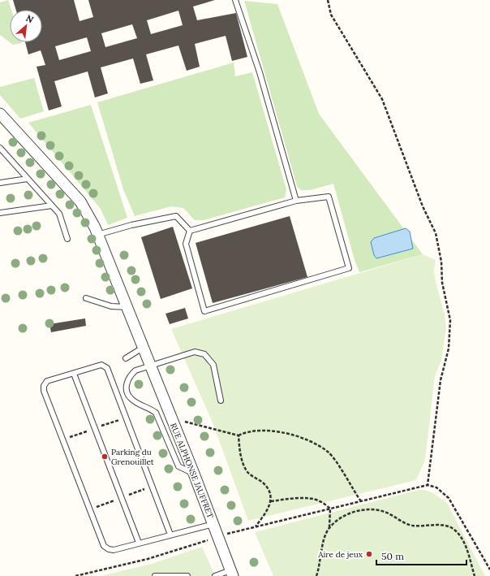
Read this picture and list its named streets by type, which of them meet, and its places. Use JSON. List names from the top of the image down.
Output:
{
  "streets": {
    "street": ["RUE ALPHONSE JAUFFRET"]
  },
  "places": ["Parking du Grenouillet", "Aire de jeux"],
  "scale_bar": "50 m",
  "north": "top right"
}
